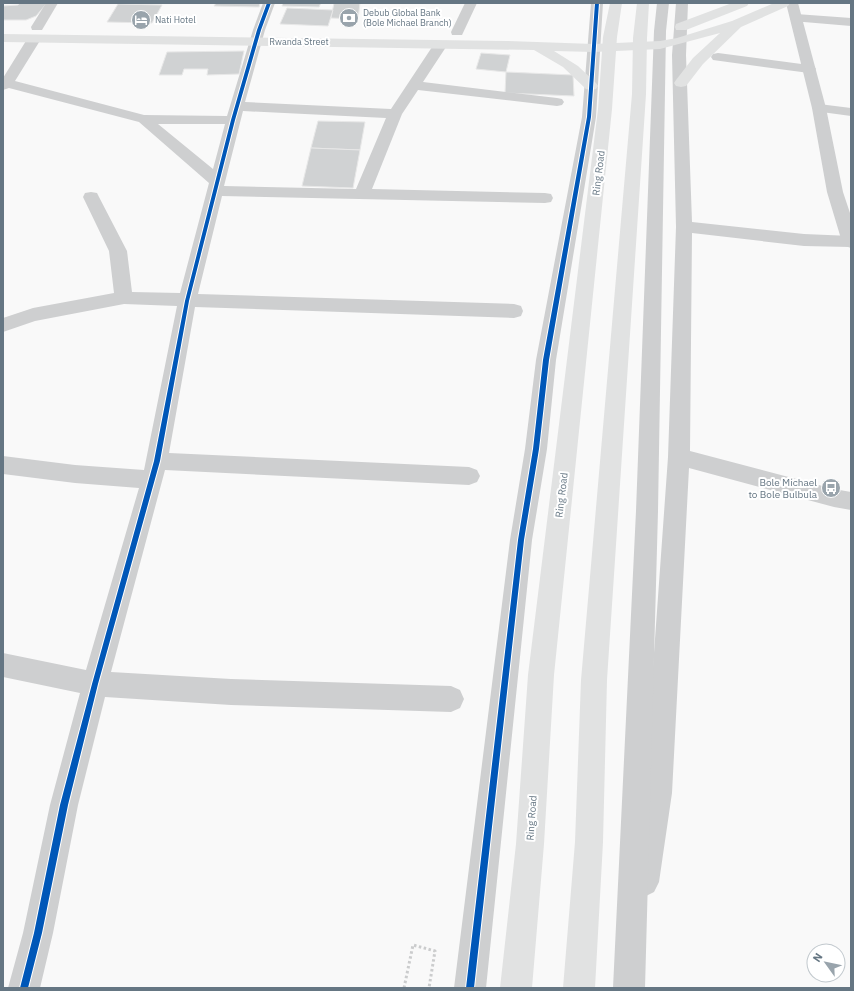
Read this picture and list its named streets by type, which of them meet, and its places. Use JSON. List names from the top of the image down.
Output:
{
  "streets": {
    "main road": ["Rwanda Street", "Ring Road"]
  },
  "places": {
    "bank": ["Debub Global Bank (Bole Michael Branch)"],
    "hotel": ["Nati Hotel"],
    "bus stop": ["Bole Michael to Bole Bulbula"]
  },
  "north": "top left"
}
